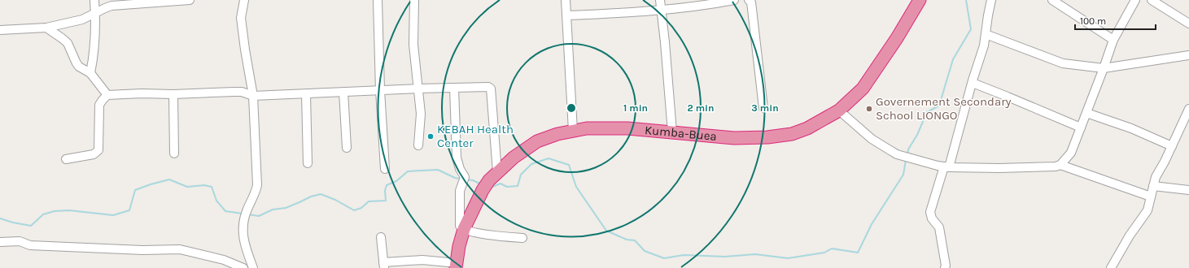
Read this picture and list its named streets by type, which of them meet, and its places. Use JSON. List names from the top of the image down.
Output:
{
  "streets": {
    "highway": ["Kumba-Buea"]
  },
  "places": ["Governement Secondary School LIONGO", "KEBAH Health Center"],
  "scale_bar": "100 m",
  "rings": ["1 min", "2 min", "3 min"]
}
